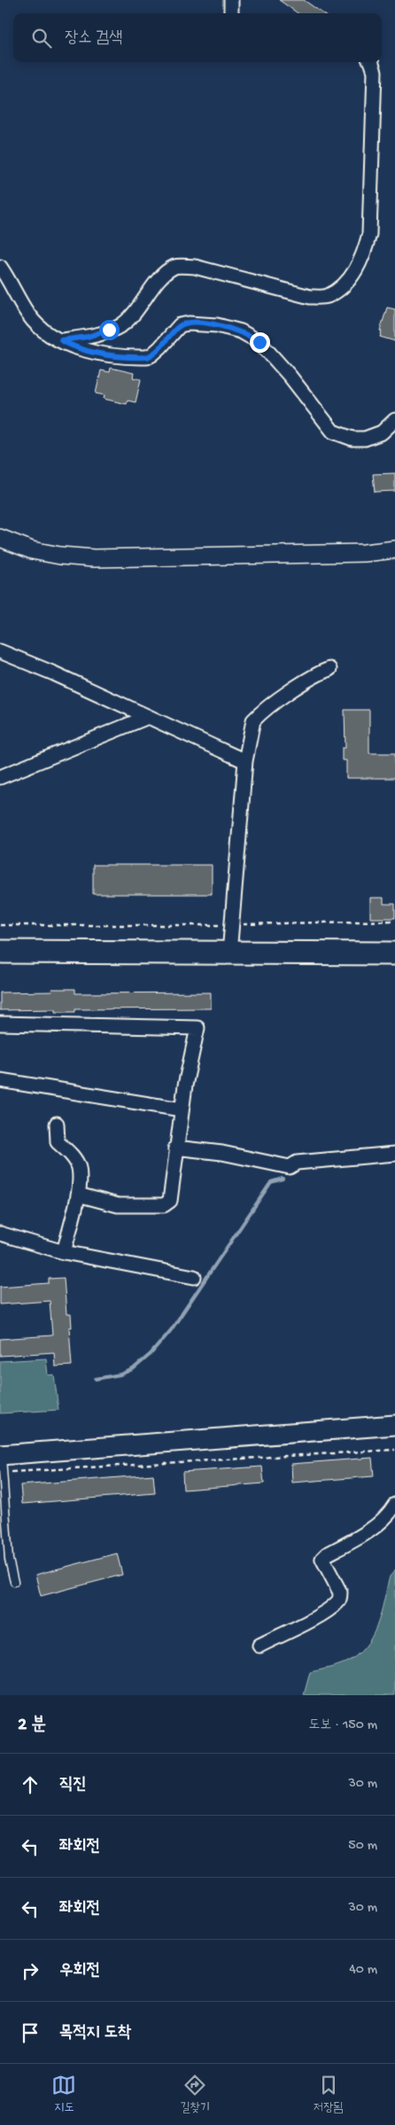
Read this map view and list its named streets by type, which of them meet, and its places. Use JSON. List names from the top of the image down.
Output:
{
  "page": {
    "search": "장소 검색",
    "heading": ["2 분", "도보 · 150 m"],
    "list": [
      ["직진", "30 m"],
      ["좌회전", "50 m"],
      ["좌회전", "30 m"],
      ["우회전", "40 m"],
      "목적지 도착"
    ],
    "nav": ["지도", "길찾기", "저장됨"]
  }
}
